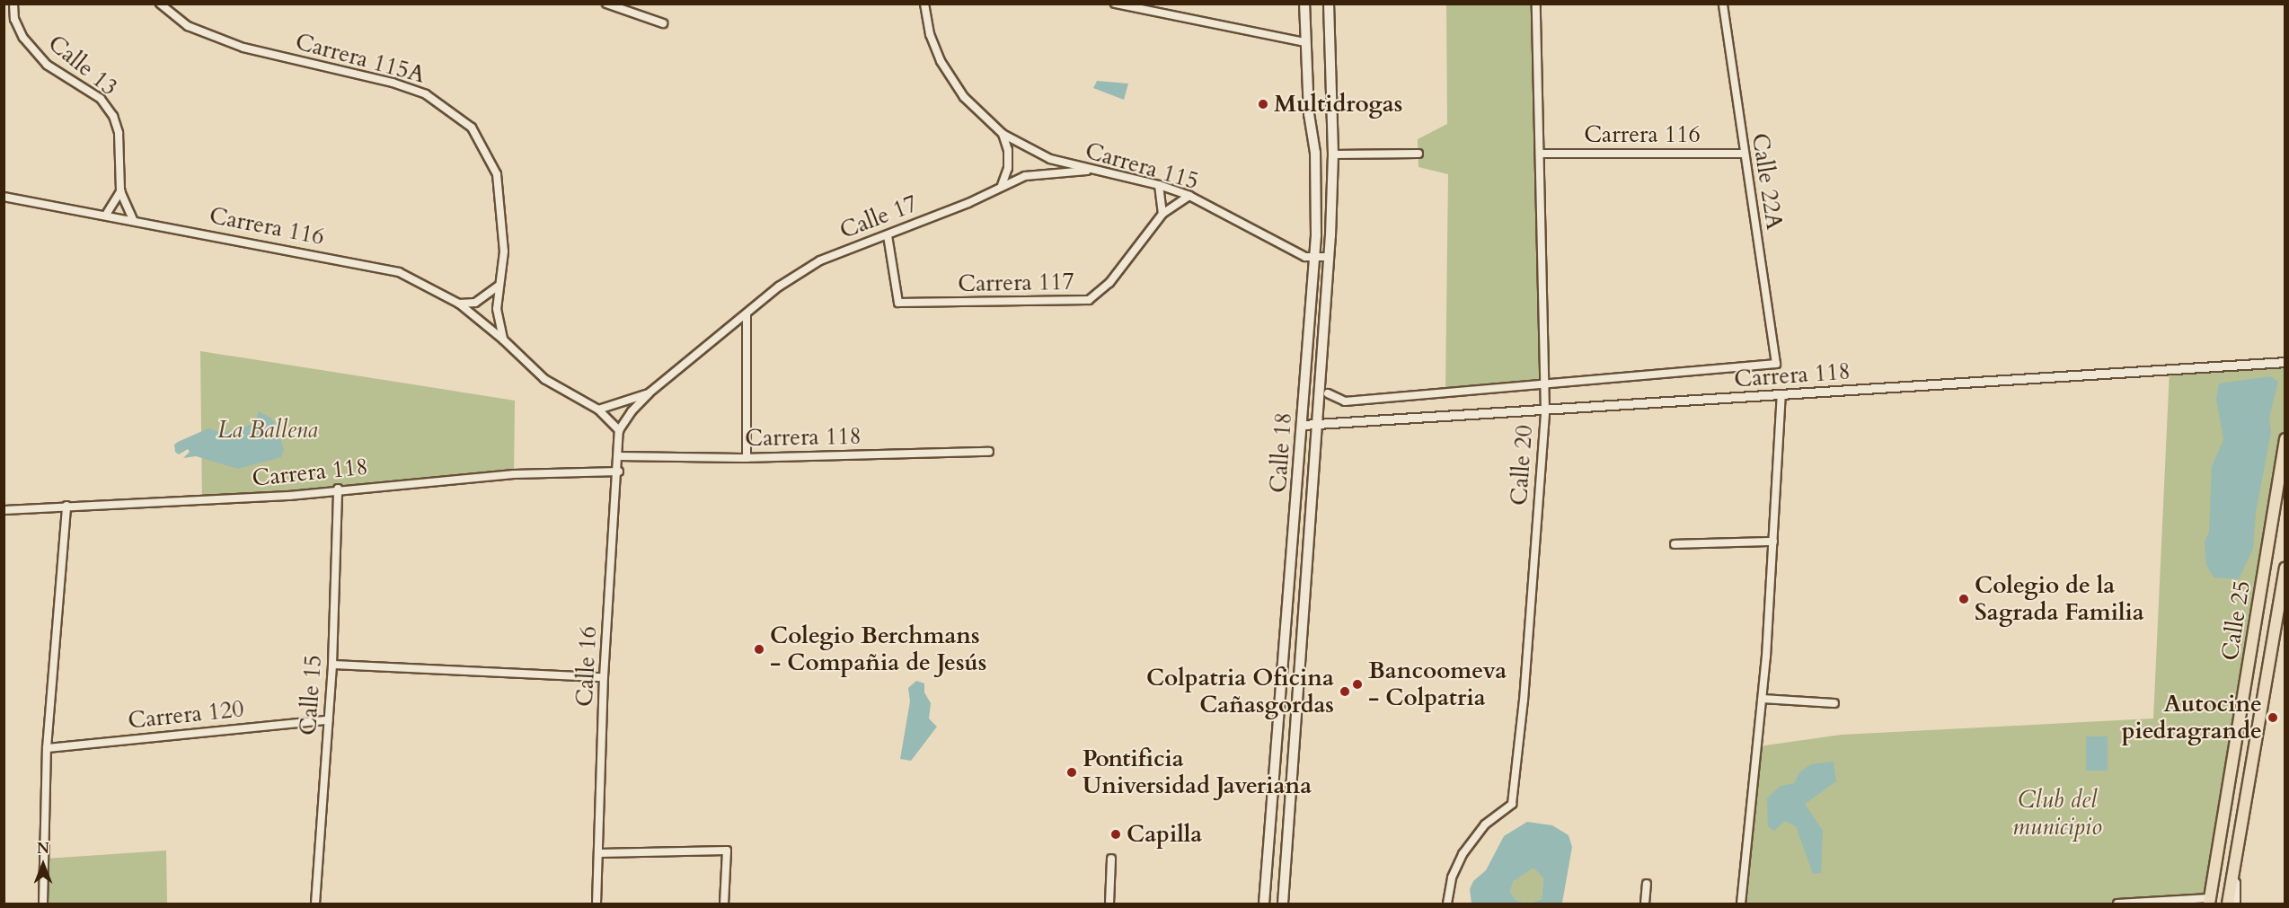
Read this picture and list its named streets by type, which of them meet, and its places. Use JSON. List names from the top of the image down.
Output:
{
  "streets": {
    "highway": ["Calle 25"],
    "main road": ["Calle 18"],
    "street": [
      "Carrera 115A",
      "Calle 13",
      "Carrera 116",
      "Carrera 115",
      "Calle 22A",
      "Calle 17",
      "Carrera 117",
      "Carrera 118",
      "Calle 20",
      "Calle 16",
      "Calle 15",
      "Carrera 120"
    ]
  },
  "crossings": [
    ["Calle 13", "Carrera 116"],
    ["Carrera 116", "Calle 22A"],
    ["Carrera 116", "Calle 17"],
    ["Carrera 116", "Calle 20"],
    ["Carrera 116", "Calle 16"],
    ["Carrera 115", "Calle 17"],
    ["Carrera 115", "Carrera 117"],
    ["Carrera 115", "Calle 18"],
    ["Calle 22A", "Calle 20"],
    ["Calle 17", "Carrera 117"],
    ["Calle 17", "Calle 16"],
    ["Carrera 118", "Calle 18"],
    ["Carrera 118", "Calle 20"],
    ["Carrera 118", "Calle 16"],
    ["Carrera 118", "Calle 15"],
    ["Calle 15", "Carrera 120"]
  ],
  "parks": ["La Ballena", "Club del municipio"],
  "places": [
    "Multidrogas",
    "Colegio de la Sagrada Familia",
    "Colegio Berchmans - Compañia de Jesús",
    "Bancoomeva - Colpatria",
    "Colpatria Oficina Cañasgordas",
    "Autocine piedragrande",
    "Pontificia Universidad Javeriana",
    "Capilla"
  ],
  "north": "top"
}
